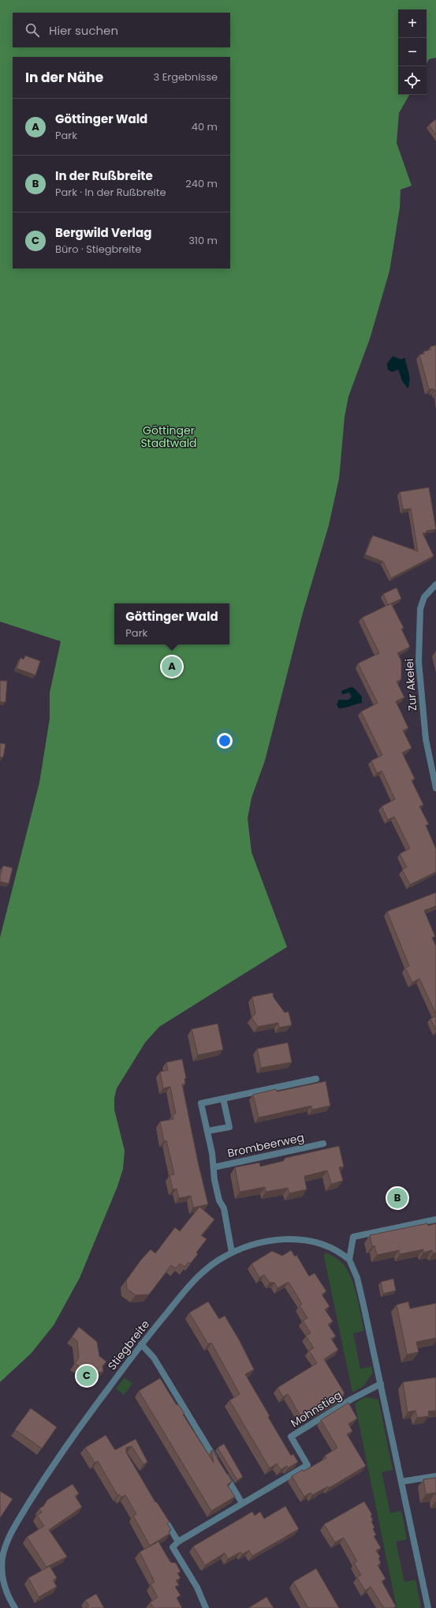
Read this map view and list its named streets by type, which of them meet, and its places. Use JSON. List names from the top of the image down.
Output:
{
  "streets": {
    "street": [
      "Zur Akelei",
      "Brombeerweg",
      "Stiegbreite",
      "Mohnstieg"
    ]
  },
  "crossings": [
    ["Brombeerweg", "Stiegbreite"]
  ],
  "parks": ["Göttinger Stadtwald"],
  "page": {
    "map_buttons": ["+", "−"],
    "search": "Hier suchen",
    "heading": ["In der Nähe", "3 Ergebnisse"],
    "list": [
      {
        "mark": "A",
        "name": "Göttinger Wald",
        "note": "Park",
        "value": "40 m"
      },
      {
        "mark": "B",
        "name": "In der Rußbreite",
        "note": "Park · In der Rußbreite",
        "value": "240 m"
      },
      {
        "mark": "C",
        "name": "Bergwild Verlag",
        "note": "Büro · Stiegbreite",
        "value": "310 m"
      }
    ],
    "popup": ["Göttinger Wald", "Park"],
    "pins": ["A", "B", "C"]
  }
}
